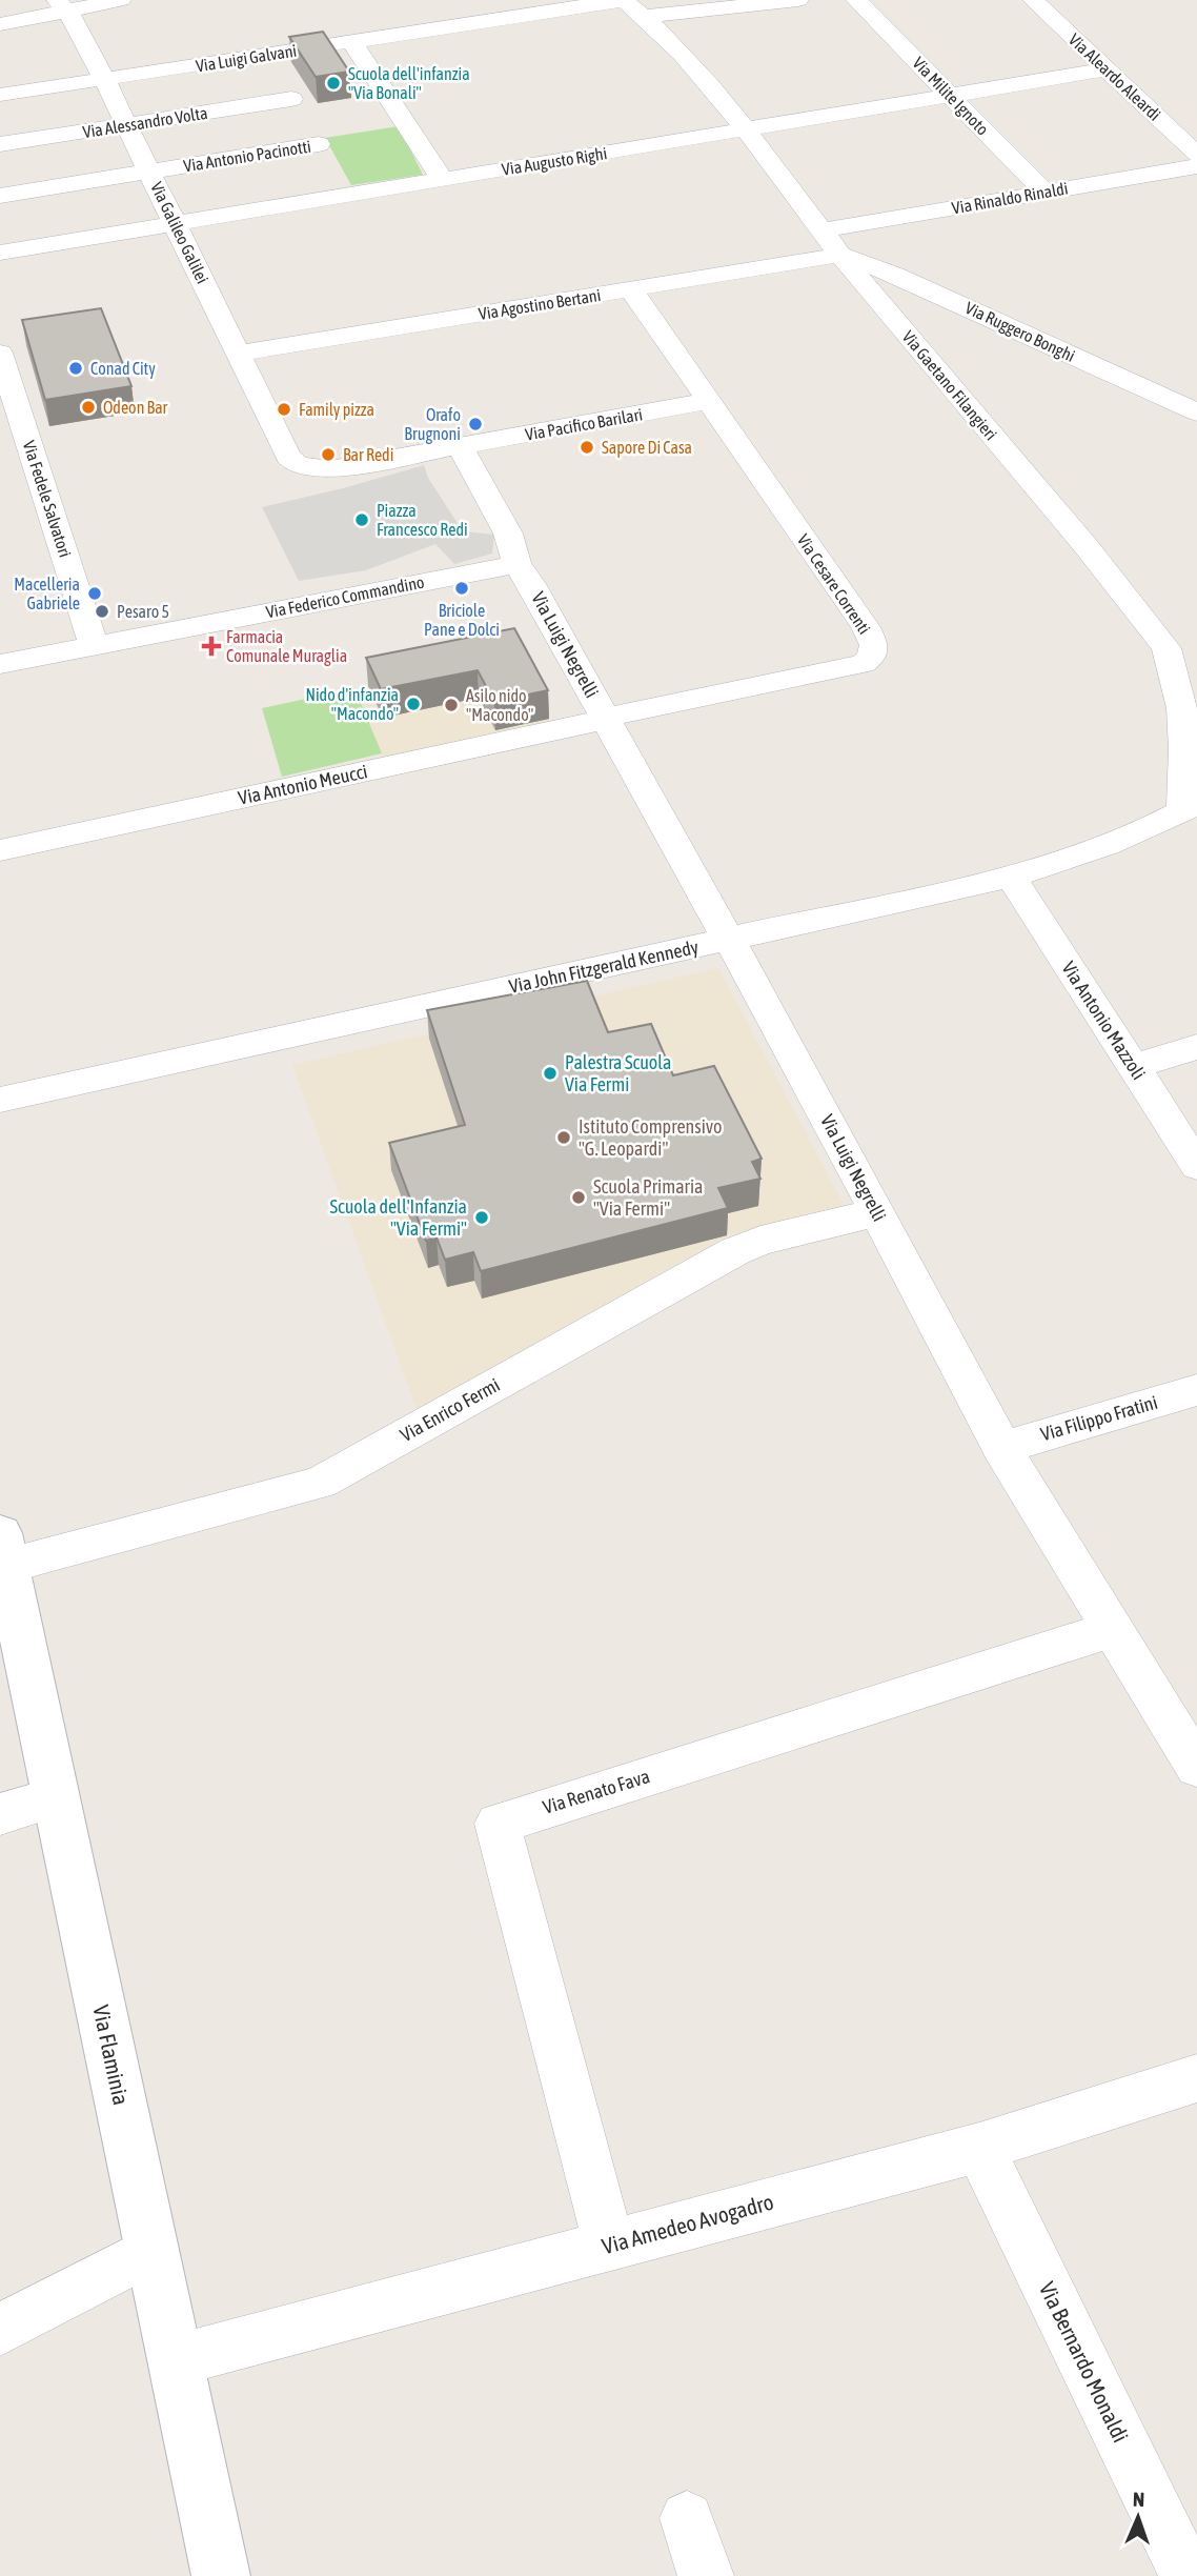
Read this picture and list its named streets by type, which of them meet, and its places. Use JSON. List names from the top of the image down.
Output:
{
  "streets": {
    "street": [
      "Via Luigi Galvani",
      "Via Aleardo Aleardi",
      "Via Milite Ignoto",
      "Via Alessandro Volta",
      "Via Antonio Pacinotti",
      "Via Augusto Righi",
      "Via Rinaldo Rinaldi",
      "Via Galileo Galilei",
      "Via Agostino Bertani",
      "Via Ruggero Bonghi",
      "Via Gaetano Filangieri",
      "Via Pacifico Barilari",
      "Via Fedele Salvatori",
      "Via Cesare Correnti",
      "Via Federico Commandino",
      "Via Luigi Negrelli",
      "Via Antonio Meucci",
      "Via John Fitzgerald Kennedy",
      "Via Antonio Mazzoli",
      "Via Enrico Fermi",
      "Via Filippo Fratini",
      "Via Renato Fava",
      "Via Flaminia",
      "Via Amedeo Avogadro",
      "Via Bernardo Monaldi"
    ]
  },
  "crossings": [
    ["Via Luigi Galvani", "Via Galileo Galilei"],
    ["Via Luigi Galvani", "Via Gaetano Filangieri"],
    ["Via Aleardo Aleardi", "Via Augusto Righi"],
    ["Via Milite Ignoto", "Via Augusto Righi"],
    ["Via Milite Ignoto", "Via Rinaldo Rinaldi"],
    ["Via Alessandro Volta", "Via Galileo Galilei"],
    ["Via Antonio Pacinotti", "Via Galileo Galilei"],
    ["Via Augusto Righi", "Via Galileo Galilei"],
    ["Via Augusto Righi", "Via Gaetano Filangieri"],
    ["Via Rinaldo Rinaldi", "Via Gaetano Filangieri"],
    ["Via Galileo Galilei", "Via Agostino Bertani"],
    ["Via Galileo Galilei", "Via Pacifico Barilari"],
    ["Via Agostino Bertani", "Via Ruggero Bonghi"],
    ["Via Agostino Bertani", "Via Gaetano Filangieri"],
    ["Via Agostino Bertani", "Via Cesare Correnti"],
    ["Via Ruggero Bonghi", "Via Gaetano Filangieri"],
    ["Via Gaetano Filangieri", "Via John Fitzgerald Kennedy"],
    ["Via Pacifico Barilari", "Via Cesare Correnti"],
    ["Via Fedele Salvatori", "Via Federico Commandino"],
    ["Via Cesare Correnti", "Via Luigi Negrelli"],
    ["Via Cesare Correnti", "Via Antonio Meucci"],
    ["Via Federico Commandino", "Via Luigi Negrelli"],
    ["Via Luigi Negrelli", "Via Antonio Meucci"],
    ["Via Luigi Negrelli", "Via John Fitzgerald Kennedy"],
    ["Via Luigi Negrelli", "Via Enrico Fermi"],
    ["Via Luigi Negrelli", "Via Filippo Fratini"],
    ["Via Luigi Negrelli", "Via Renato Fava"],
    ["Via John Fitzgerald Kennedy", "Via Antonio Mazzoli"],
    ["Via Enrico Fermi", "Via Flaminia"],
    ["Via Renato Fava", "Via Amedeo Avogadro"],
    ["Via Flaminia", "Via Amedeo Avogadro"],
    ["Via Amedeo Avogadro", "Via Bernardo Monaldi"]
  ],
  "places": {
    "other": [
      "Scuola dell'infanzia \"Via Bonali\"",
      "Conad City",
      "Odeon Bar",
      "Family pizza",
      "Orafo Brugnoni",
      "Sapore Di Casa",
      "Bar Redi",
      "Piazza Francesco Redi",
      "Briciole Pane e Dolci",
      "Macelleria Gabriele",
      "Pesaro 5",
      "Nido d'infanzia \"Macondo\"",
      "Asilo nido \"Macondo\"",
      "Palestra Scuola Via Fermi",
      "Istituto Comprensivo \"G. Leopardi\"",
      "Scuola Primaria \"Via Fermi\"",
      "Scuola dell'Infanzia \"Via Fermi\""
    ],
    "health": ["Farmacia Comunale Muraglia"]
  },
  "north": "top"
}
